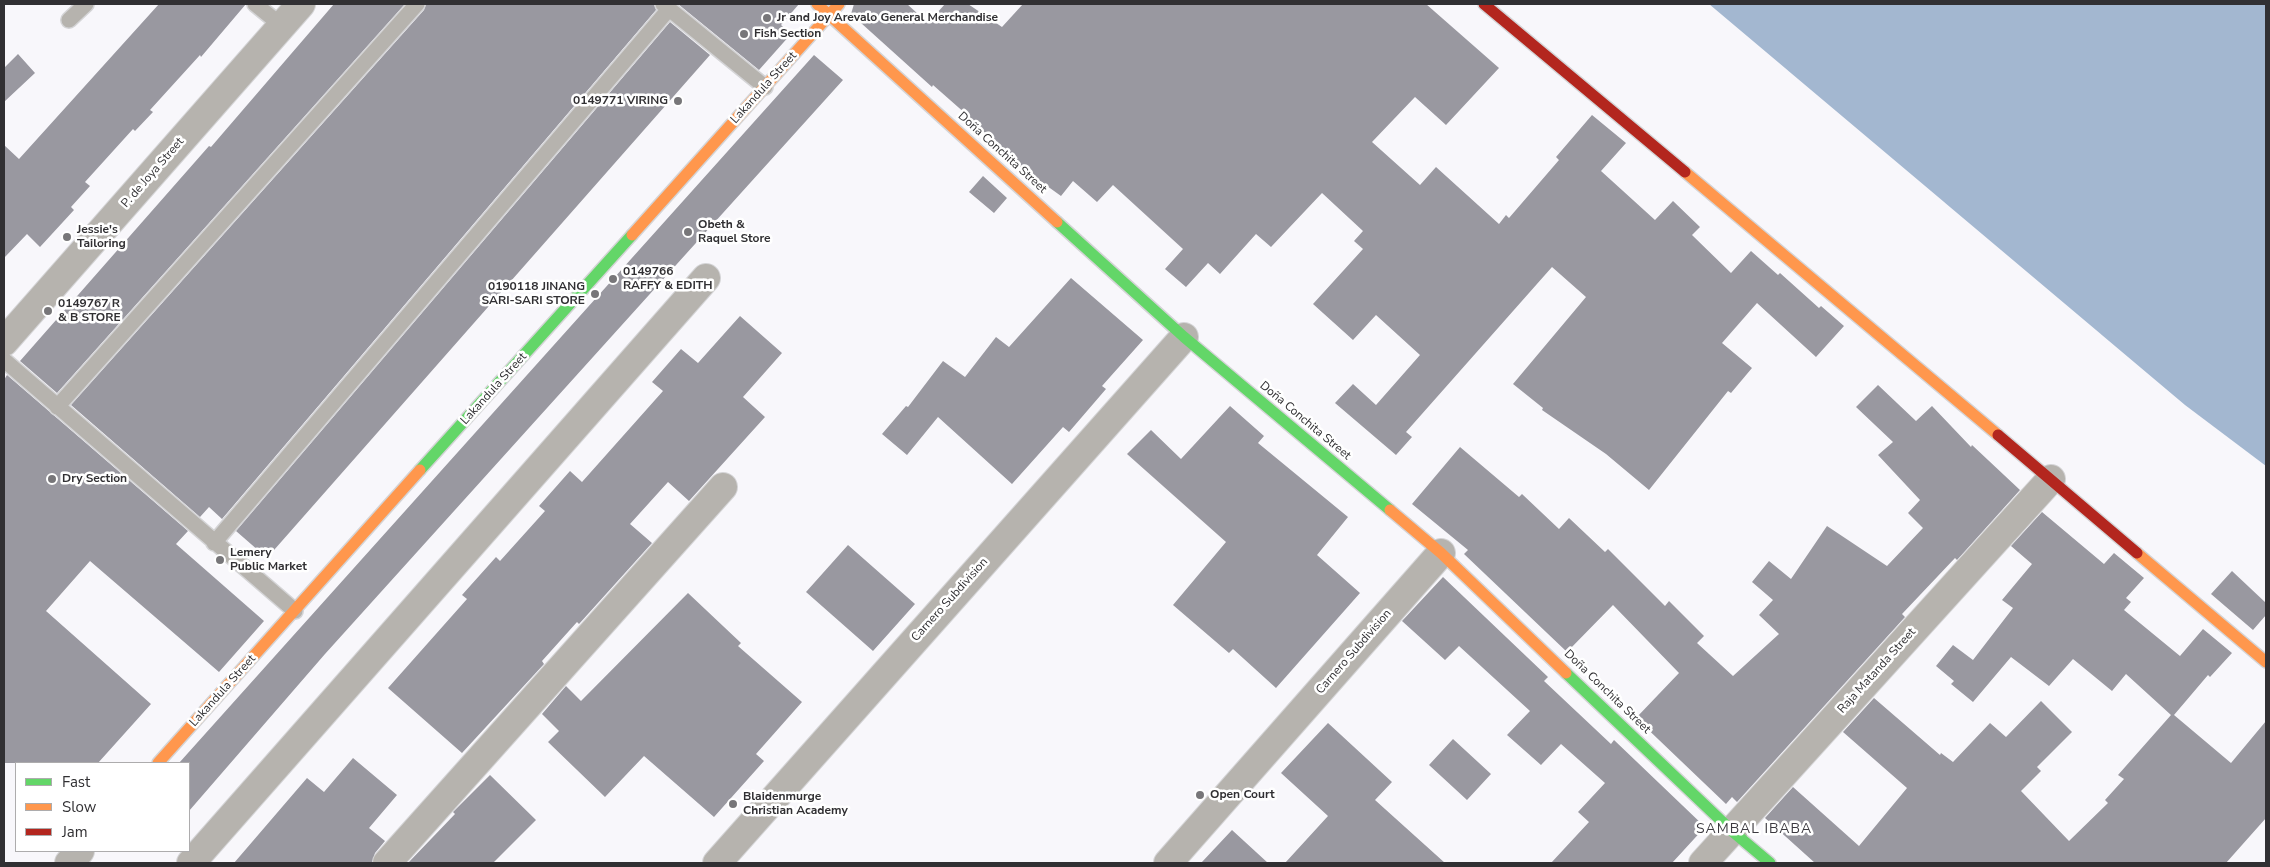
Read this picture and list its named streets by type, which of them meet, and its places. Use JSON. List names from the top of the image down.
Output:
{
  "streets": {
    "street": [
      "Lakandula Street",
      "Doña Conchita Street",
      "P. de Joya Street",
      "Carnero Subdivision",
      "Raja Matanda Street"
    ]
  },
  "crossings": [
    ["Lakandula Street", "Doña Conchita Street"],
    ["Doña Conchita Street", "Carnero Subdivision"],
    ["Doña Conchita Street", "Raja Matanda Street"]
  ],
  "districts": ["SAMBAL IBABA"],
  "places": [
    "Jr and Joy Arevalo General Merchandise",
    "Fish Section",
    "0149771 VIRING",
    "Obeth & Raquel Store",
    "Jessie's Tailoring",
    "0149766 RAFFY & EDITH",
    "0190118 JINANG SARI-SARI STORE",
    "0149767 R & B STORE",
    "Dry Section",
    "Lemery Public Market",
    "Open Court",
    "Blaidenmurge Christian Academy"
  ],
  "legend": ["Fast", "Slow", "Jam"]
}
